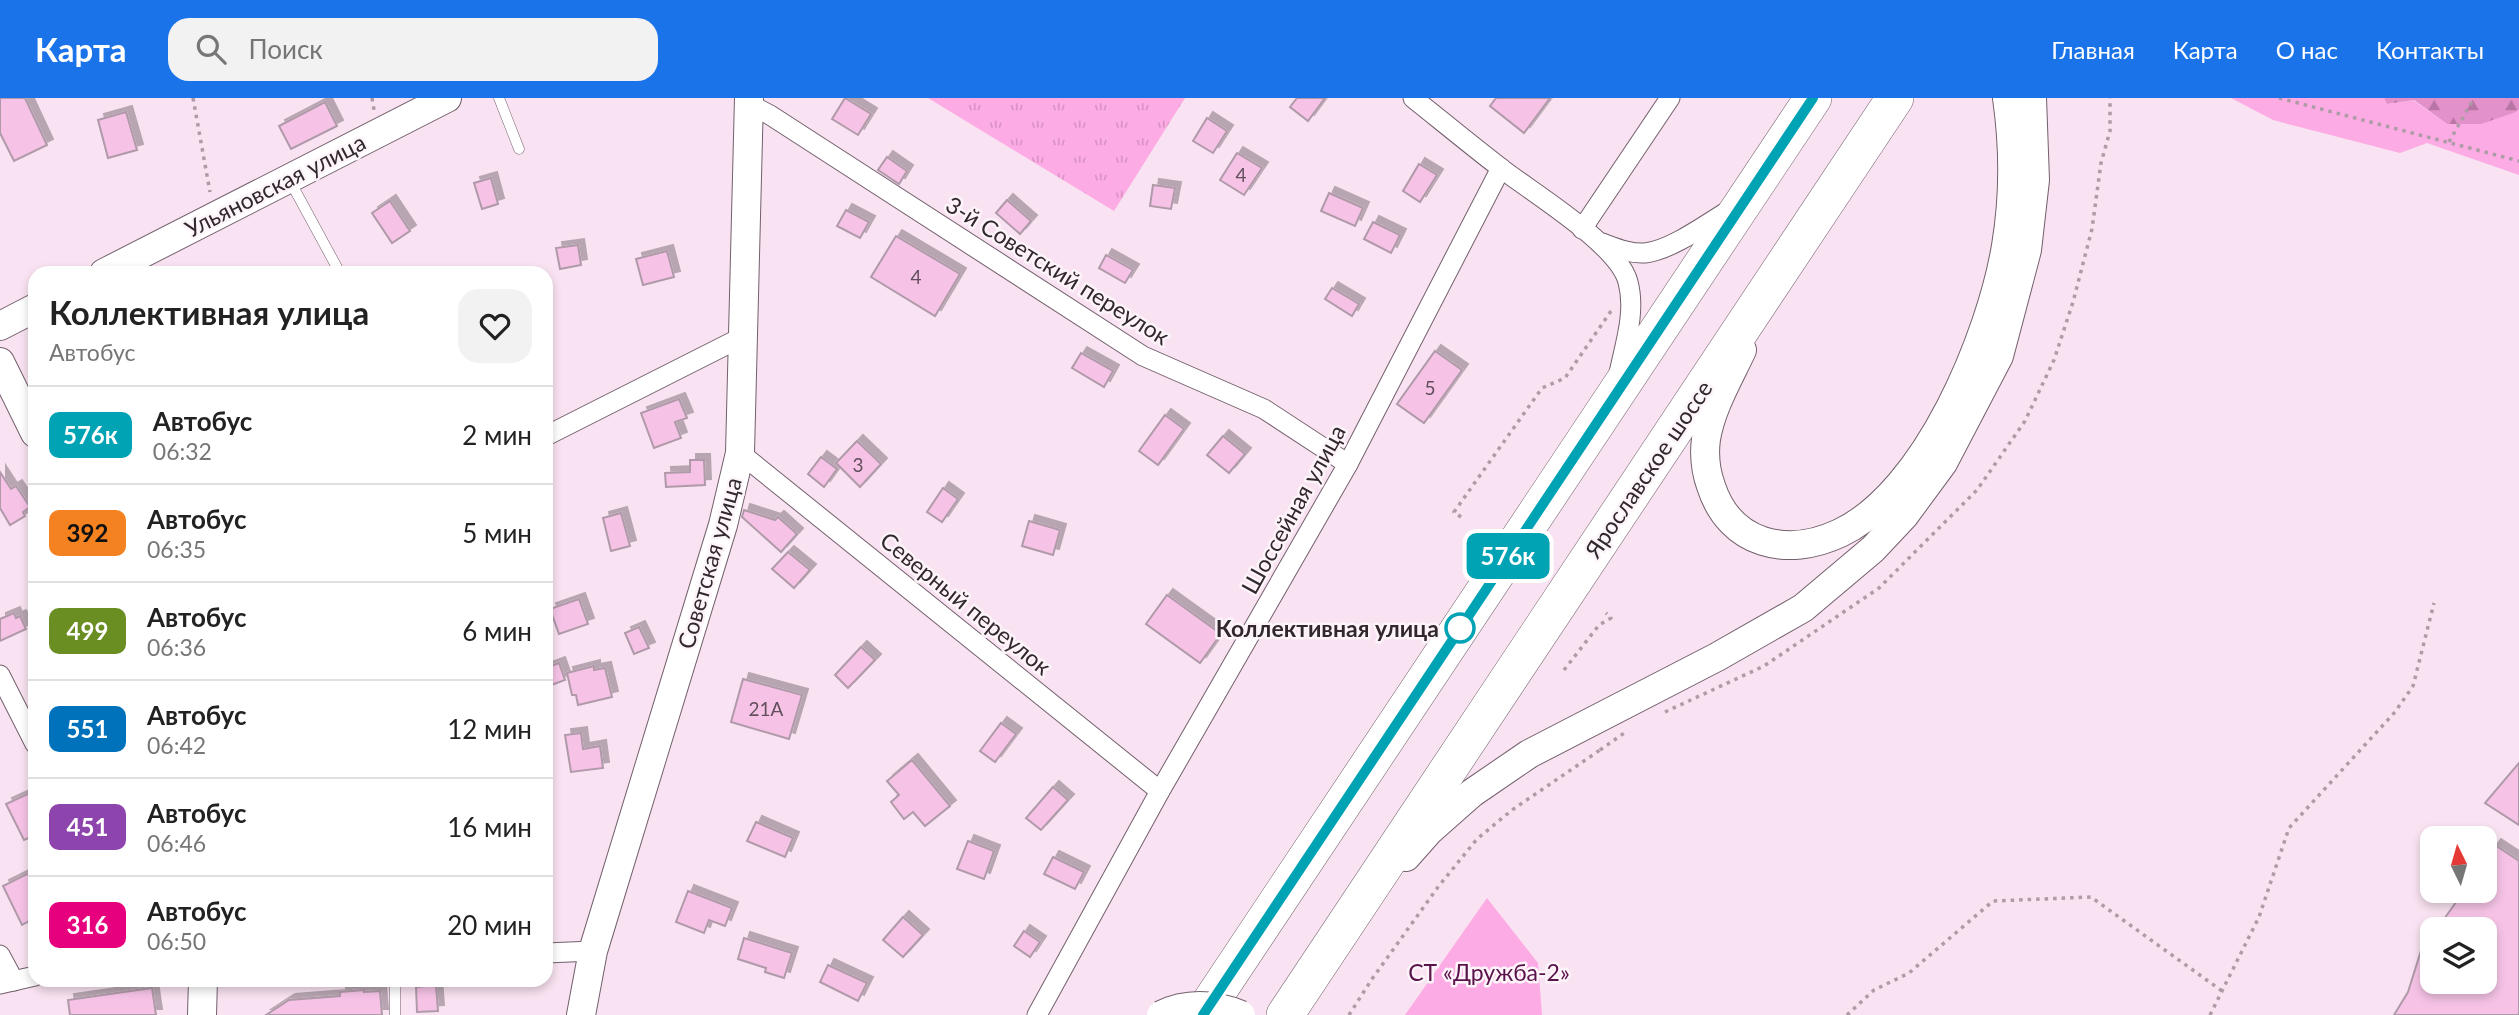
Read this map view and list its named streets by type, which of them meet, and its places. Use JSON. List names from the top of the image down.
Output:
{
  "streets": {
    "highway": ["Ярославское шоссе"],
    "main road": ["Ульяновская улица", "Советская улица"],
    "street": ["3-й Советский переулок", "Шоссейная улица", "Северный переулок"]
  },
  "crossings": [
    ["3-й Советский переулок", "Шоссейная улица"],
    ["3-й Советский переулок", "Советская улица"],
    ["Шоссейная улица", "Северный переулок"],
    ["Советская улица", "Северный переулок"]
  ],
  "parks": ["СТ «Дружба-2»"],
  "places": ["Коллективная улица"],
  "lines": ["bus line 576к"],
  "house_numbers": [
    "4",
    "4",
    "5",
    "3",
    "21А"
  ],
  "north": "top",
  "page": {
    "header": "Карта",
    "search": "Поиск",
    "nav": [
      "Главная",
      "Карта",
      "О нас",
      "Контакты"
    ],
    "on_map": "576к",
    "heading": ["Коллективная улица", "Автобус"],
    "list": [
      {
        "mark": "576к",
        "name": "Автобус",
        "note": "06:32",
        "value": "2 мин"
      },
      {
        "mark": "392",
        "name": "Автобус",
        "note": "06:35",
        "value": "5 мин"
      },
      {
        "mark": "499",
        "name": "Автобус",
        "note": "06:36",
        "value": "6 мин"
      },
      {
        "mark": "551",
        "name": "Автобус",
        "note": "06:42",
        "value": "12 мин"
      },
      {
        "mark": "451",
        "name": "Автобус",
        "note": "06:46",
        "value": "16 мин"
      },
      {
        "mark": "316",
        "name": "Автобус",
        "note": "06:50",
        "value": "20 мин"
      }
    ]
  }
}
